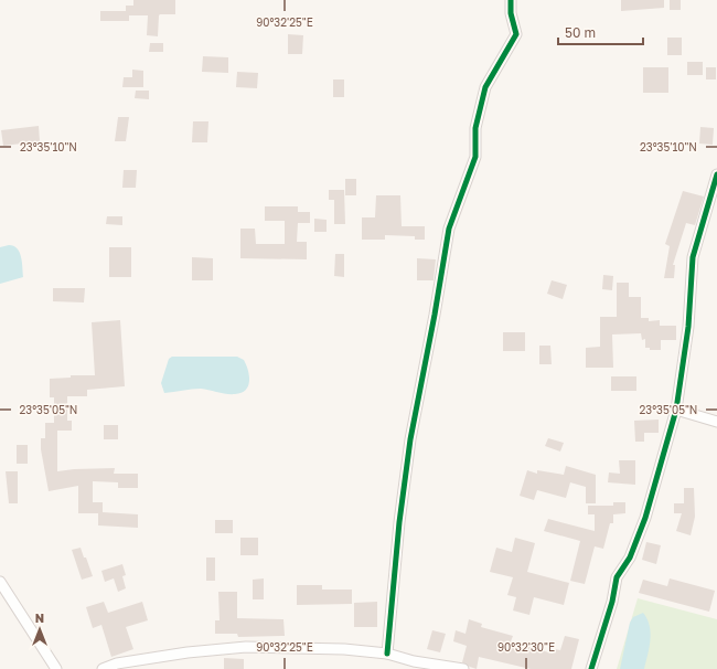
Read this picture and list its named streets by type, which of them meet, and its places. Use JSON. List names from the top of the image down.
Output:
{
  "scale_bar": "50 m",
  "north": "top",
  "coordinates": [
    "90°32'25\"E",
    "23°35'10\"N",
    "23°35'05\"N",
    "90°32'30\"E"
  ]
}
